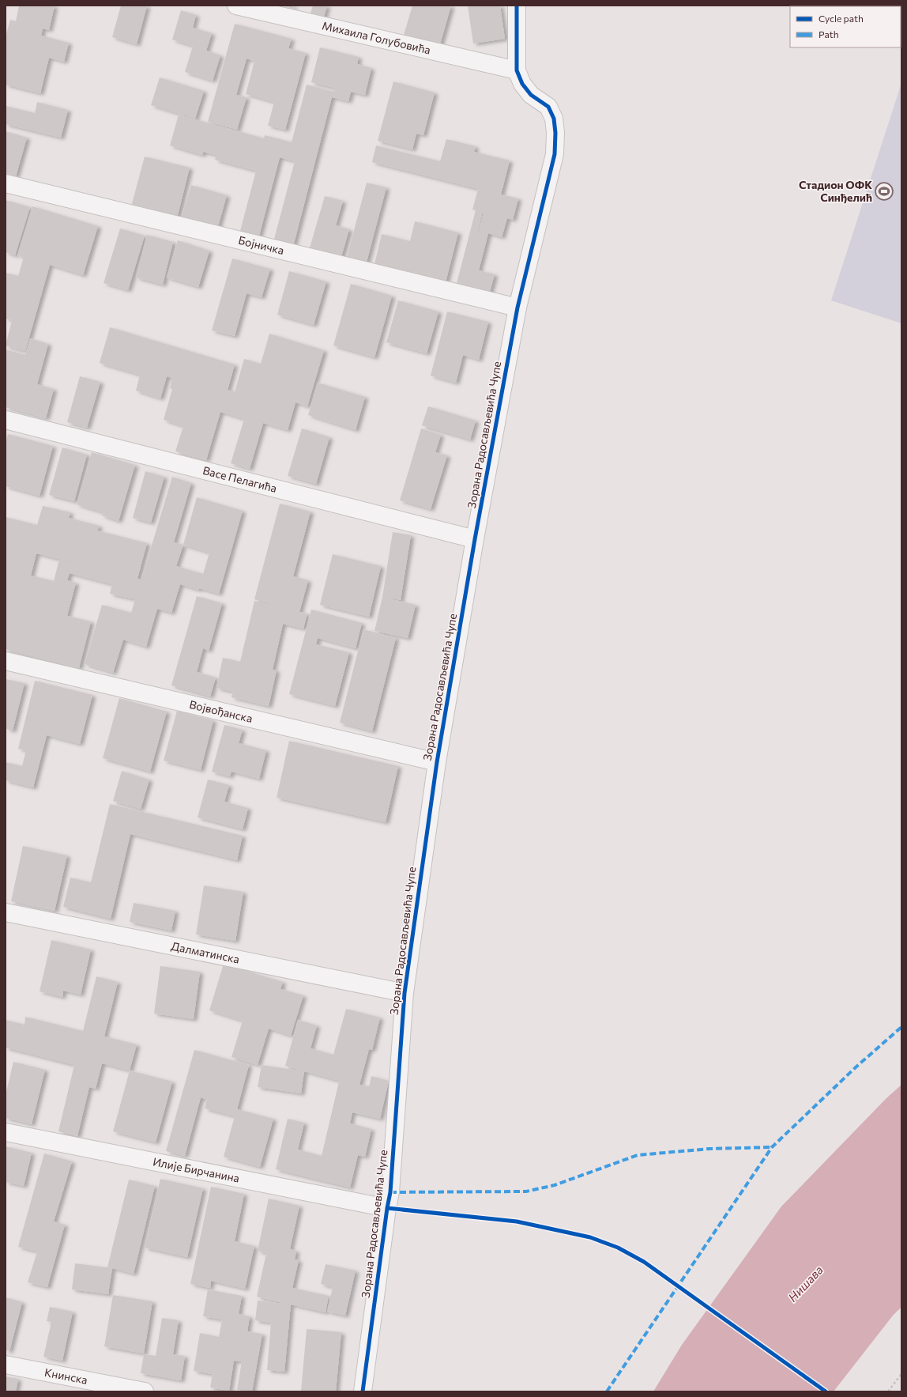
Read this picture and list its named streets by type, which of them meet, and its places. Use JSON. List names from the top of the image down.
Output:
{
  "streets": {
    "street": [
      "Михаила Голубовића",
      "Бојничка",
      "Зорана Радосављевића Чупе",
      "Васе Пелагића",
      "Војвођанска",
      "Далматинска",
      "Илије Бирчанина",
      "Книнска"
    ]
  },
  "crossings": [
    ["Михаила Голубовића", "Зорана Радосављевића Чупе"],
    ["Бојничка", "Зорана Радосављевића Чупе"],
    ["Зорана Радосављевића Чупе", "Васе Пелагића"],
    ["Зорана Радосављевића Чупе", "Војвођанска"],
    ["Зорана Радосављевића Чупе", "Далматинска"],
    ["Зорана Радосављевића Чупе", "Илије Бирчанина"]
  ],
  "water": ["Нишава"],
  "places": {
    "sports": ["Стадион ОФК Синђелић"]
  },
  "legend": ["Cycle path", "Path"]
}
